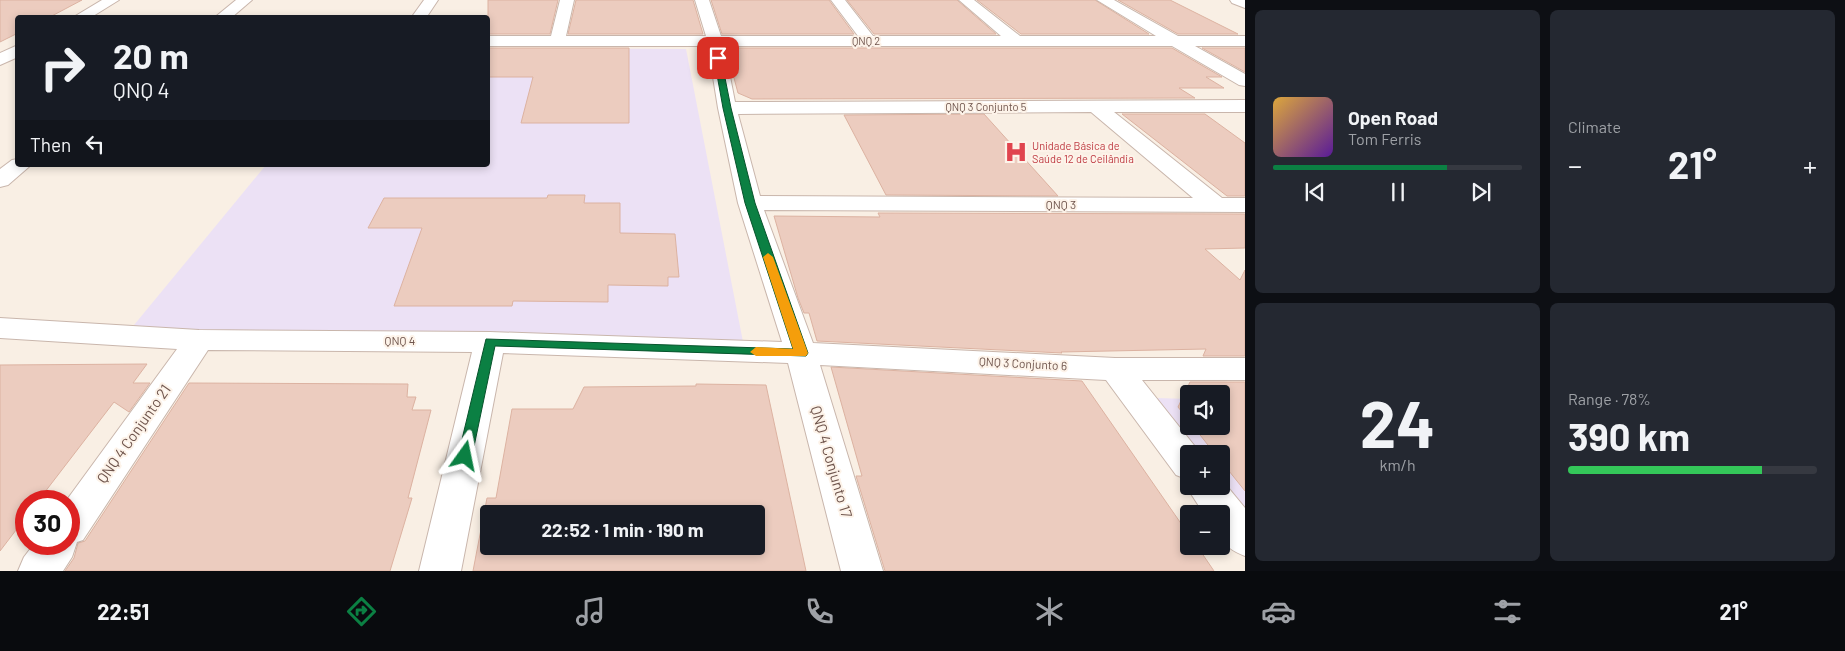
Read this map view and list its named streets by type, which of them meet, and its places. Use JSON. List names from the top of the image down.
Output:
{
  "streets": {
    "street": [
      "QNQ 2",
      "QNQ 3 Conjunto 5",
      "QNQ 3",
      "QNQ 4",
      "QNQ 3 Conjunto 6",
      "QNQ 4 Conjunto 21",
      "QNQ 4 Conjunto 17"
    ]
  },
  "crossings": [
    ["QNQ 4", "QNQ 3 Conjunto 6"],
    ["QNQ 4", "QNQ 4 Conjunto 21"],
    ["QNQ 4", "QNQ 4 Conjunto 17"],
    ["QNQ 3 Conjunto 6", "QNQ 4 Conjunto 17"]
  ],
  "places": {
    "hospital": ["Unidade Básica de Saúde 12 de Ceilândia"]
  },
  "page": {
    "tile": [
      "Climate",
      ["24", "km/h"],
      ["Range · 78%", "390 km"]
    ],
    "turn": ["20 m", "QNQ 4"],
    "song": ["Open Road", "Tom Ferris"],
    "then": "Then",
    "heat": ["−", "21°", "+"],
    "map_buttons": ["+", "−"],
    "limit": "30",
    "trip": "22:52 · 1 min · 190 m",
    "tabs": ["22:51", "21°"]
  }
}
